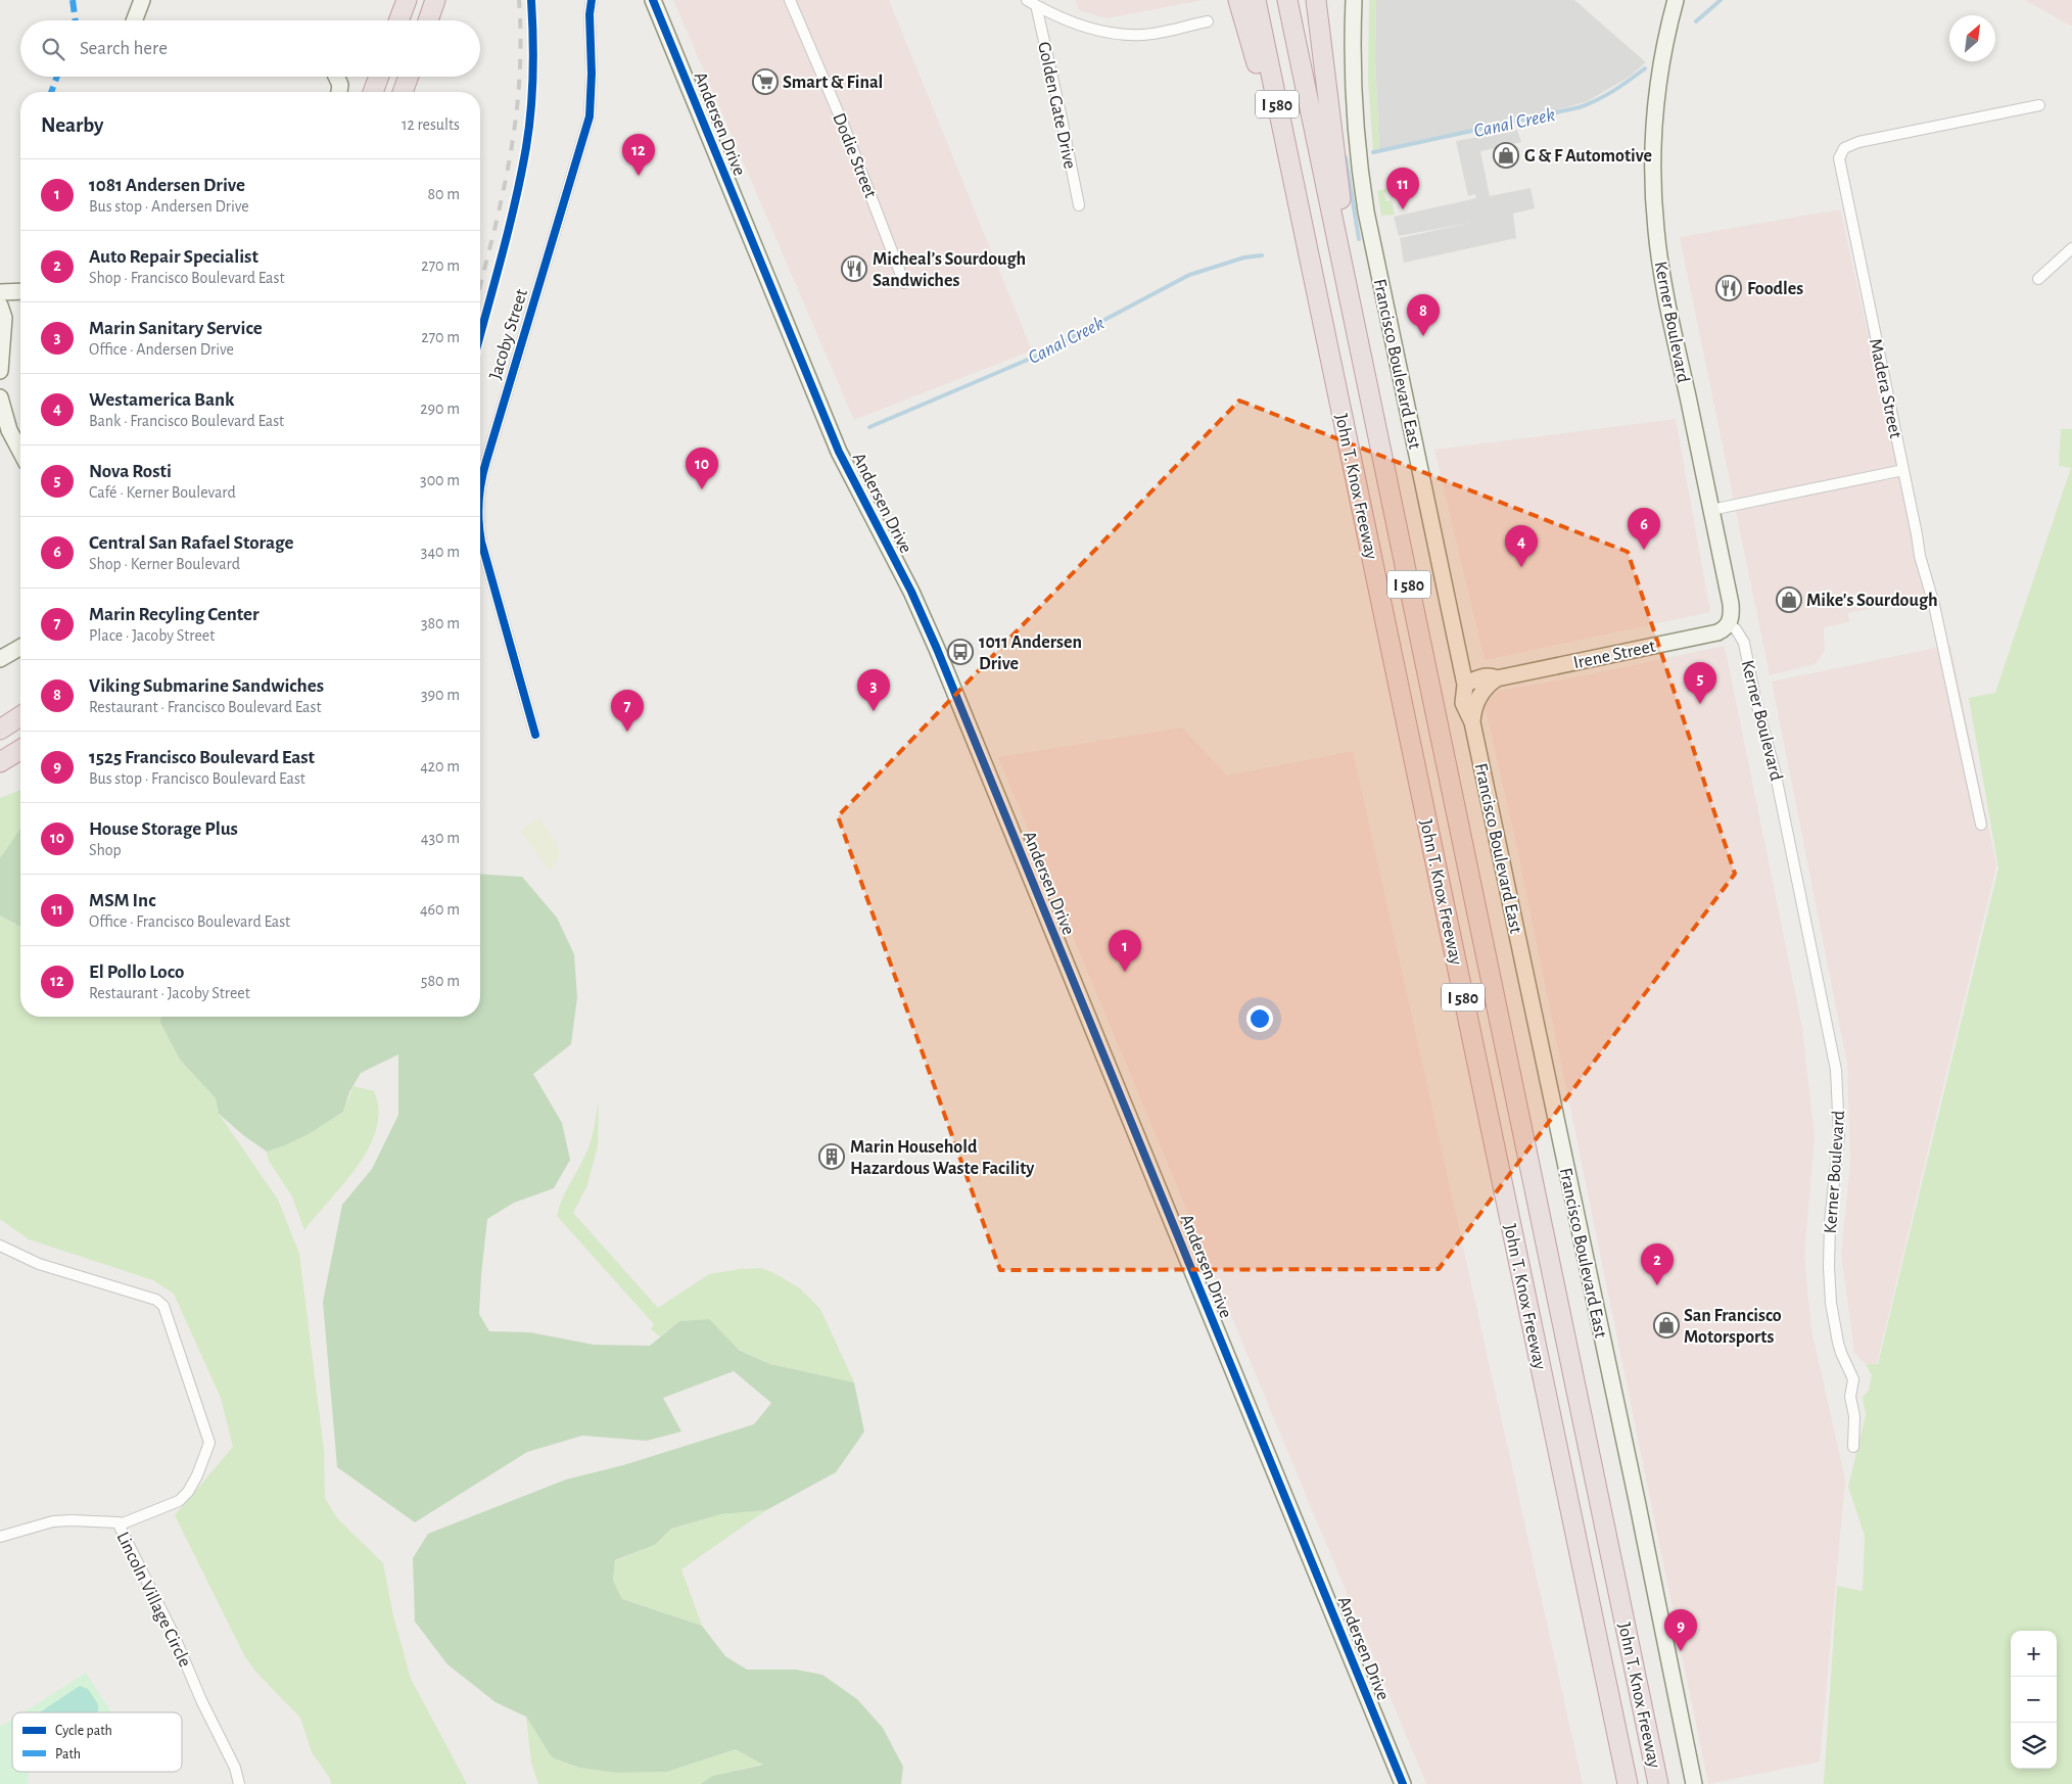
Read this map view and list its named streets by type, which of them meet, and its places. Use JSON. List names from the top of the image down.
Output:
{
  "streets": {
    "highway": ["I 580", "John T. Knox Freeway"],
    "street": [
      "Golden Gate Drive",
      "Andersen Drive",
      "Dodie Street",
      "Kerner Boulevard",
      "Jacoby Street",
      "Francisco Boulevard East",
      "Madera Street",
      "Irene Street",
      "Lincoln Village Circle"
    ]
  },
  "crossings": [
    ["Kerner Boulevard", "Irene Street"],
    ["Francisco Boulevard East", "Irene Street"]
  ],
  "water": ["Canal Creek"],
  "places": {
    "supermarket": ["Smart & Final"],
    "shop": ["G & F Automotive", "Mike's Sourdough", "San Francisco Motorsports"],
    "restaurant": ["Micheal’s Sourdough Sandwiches", "Foodles"],
    "bus stop": ["1011 Andersen Drive"],
    "building": ["Marin Household Hazardous Waste Facility"]
  },
  "legend": ["Cycle path", "Path"],
  "north": "top right",
  "page": {
    "search": "Search here",
    "heading": ["Nearby", "12 results"],
    "pins": [
      "12",
      "11",
      "8",
      "10",
      "6",
      "4",
      "5",
      "3",
      "7",
      "1",
      "2",
      "9"
    ],
    "list": [
      {
        "mark": "1",
        "name": "1081 Andersen Drive",
        "note": "Bus stop · Andersen Drive",
        "value": "80 m"
      },
      {
        "mark": "2",
        "name": "Auto Repair Specialist",
        "note": "Shop · Francisco Boulevard East",
        "value": "270 m"
      },
      {
        "mark": "3",
        "name": "Marin Sanitary Service",
        "note": "Office · Andersen Drive",
        "value": "270 m"
      },
      {
        "mark": "4",
        "name": "Westamerica Bank",
        "note": "Bank · Francisco Boulevard East",
        "value": "290 m"
      },
      {
        "mark": "5",
        "name": "Nova Rosti",
        "note": "Café · Kerner Boulevard",
        "value": "300 m"
      },
      {
        "mark": "6",
        "name": "Central San Rafael Storage",
        "note": "Shop · Kerner Boulevard",
        "value": "340 m"
      },
      {
        "mark": "7",
        "name": "Marin Recyling Center",
        "note": "Place · Jacoby Street",
        "value": "380 m"
      },
      {
        "mark": "8",
        "name": "Viking Submarine Sandwiches",
        "note": "Restaurant · Francisco Boulevard East",
        "value": "390 m"
      },
      {
        "mark": "9",
        "name": "1525 Francisco Boulevard East",
        "note": "Bus stop · Francisco Boulevard East",
        "value": "420 m"
      },
      {
        "mark": "10",
        "name": "House Storage Plus",
        "note": "Shop",
        "value": "430 m"
      },
      {
        "mark": "11",
        "name": "MSM Inc",
        "note": "Office · Francisco Boulevard East",
        "value": "460 m"
      },
      {
        "mark": "12",
        "name": "El Pollo Loco",
        "note": "Restaurant · Jacoby Street",
        "value": "580 m"
      }
    ],
    "map_buttons": ["+", "−"]
  }
}
